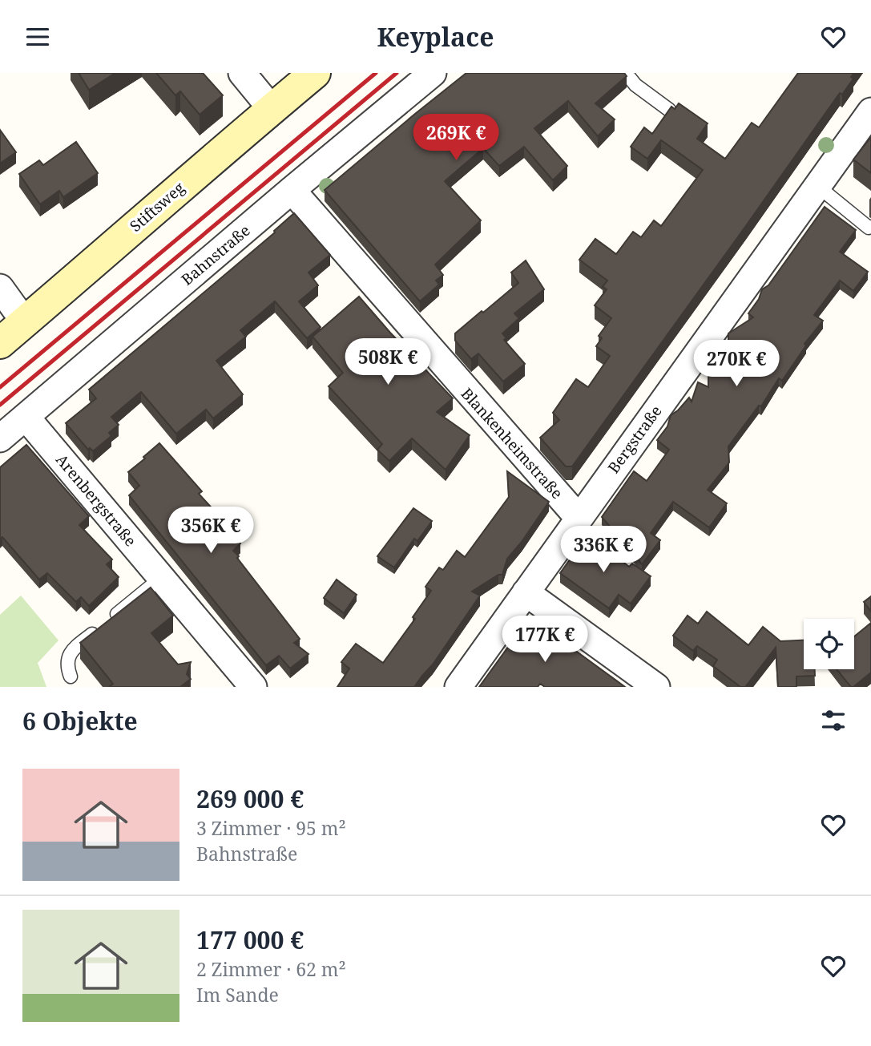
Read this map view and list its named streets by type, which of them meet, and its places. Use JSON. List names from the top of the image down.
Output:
{
  "streets": {
    "street": [
      "Stiftsweg",
      "Bahnstraße",
      "Bergstraße",
      "Blankenheimstraße",
      "Arenbergstraße"
    ]
  },
  "crossings": [
    ["Bahnstraße", "Blankenheimstraße"],
    ["Bahnstraße", "Arenbergstraße"],
    ["Bergstraße", "Blankenheimstraße"]
  ],
  "page": {
    "header": "Keyplace",
    "price": [
      "269K €",
      "508K €",
      "270K €",
      "356K €",
      "336K €",
      "177K €"
    ],
    "heading": "6 Objekte",
    "list": [
      {
        "name": "269 000 €",
        "note": "3 Zimmer · 95 m² · Bahnstraße"
      },
      {
        "name": "177 000 €",
        "note": "2 Zimmer · 62 m² · Im Sande"
      }
    ]
  }
}
